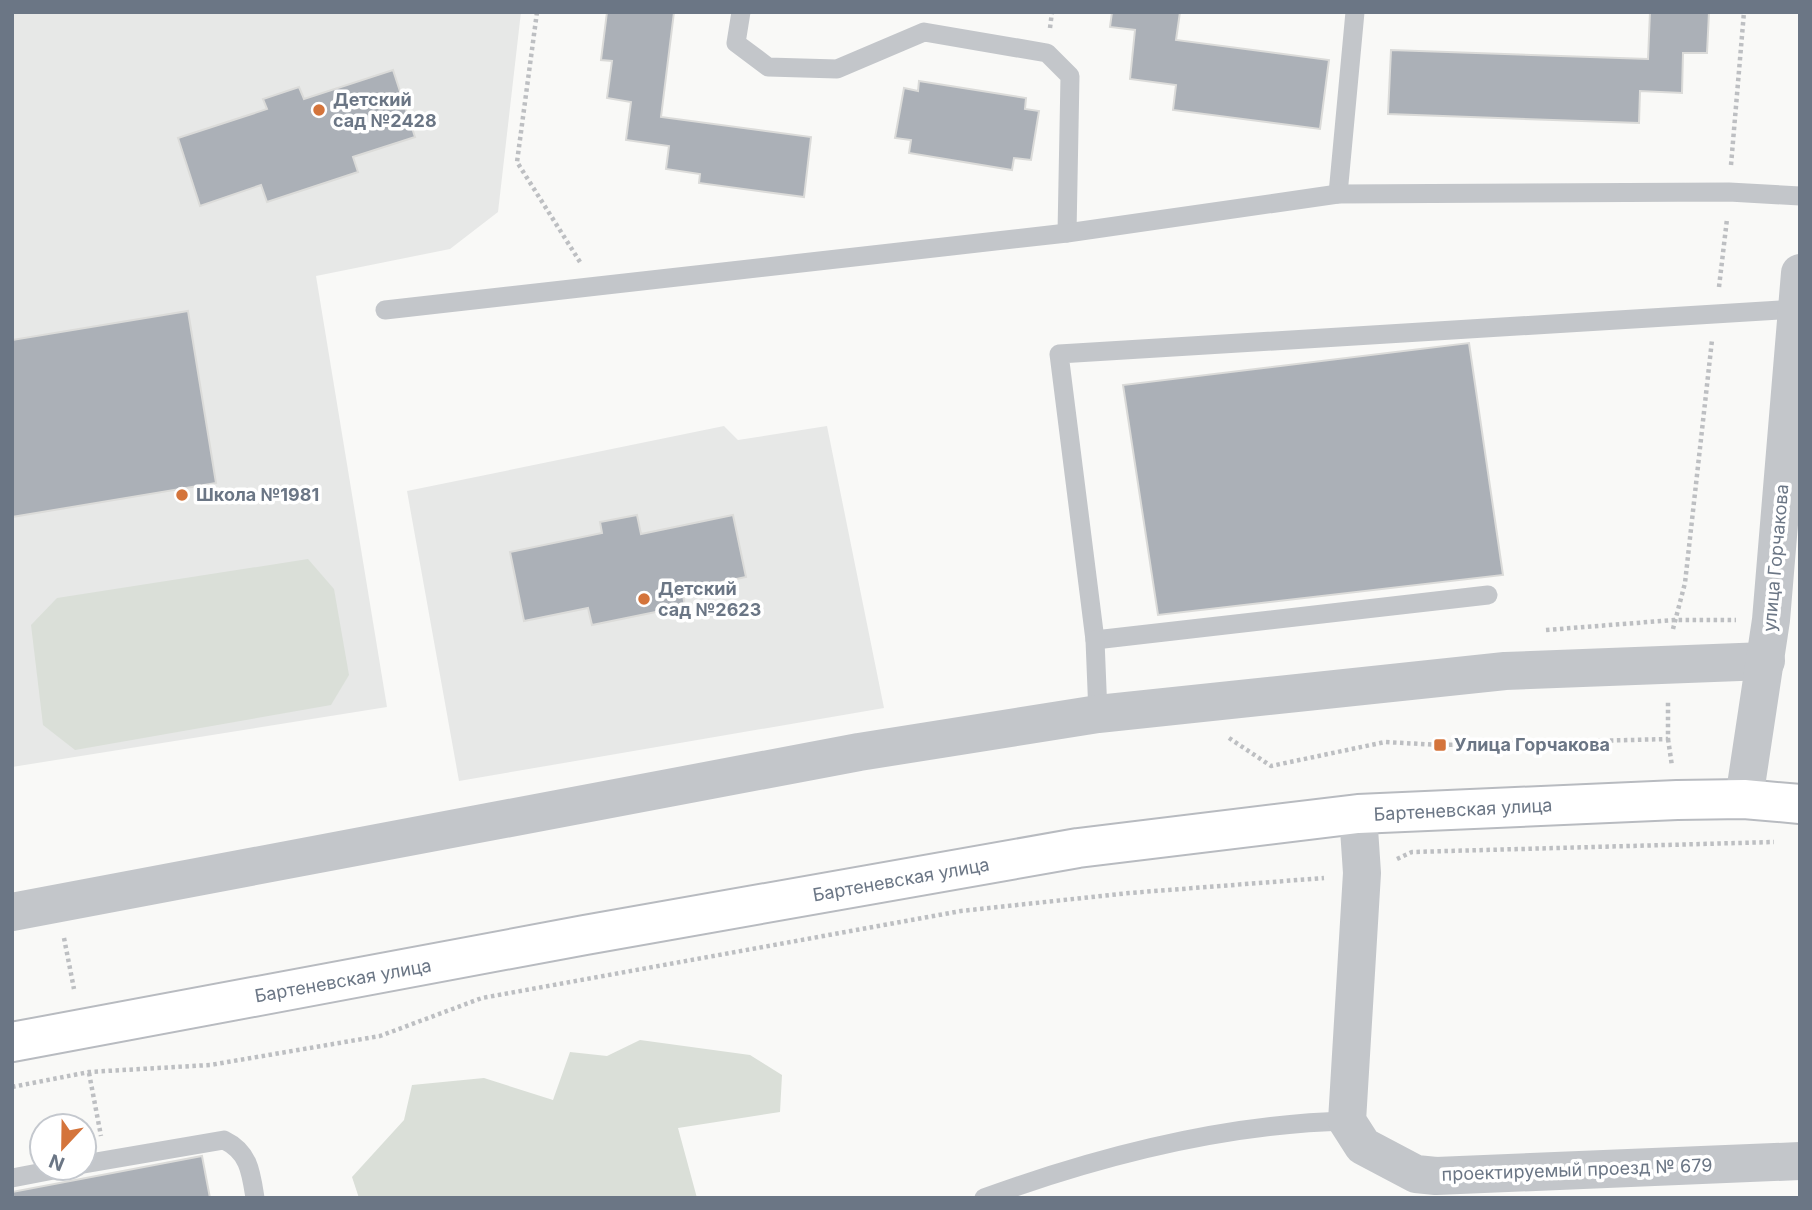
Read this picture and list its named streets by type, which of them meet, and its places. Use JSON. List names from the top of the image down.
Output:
{
  "streets": {
    "main road": ["Бартеневская улица"],
    "street": ["улица Горчакова", "проектируемый проезд № 679"]
  },
  "crossings": [
    ["улица Горчакова", "Бартеневская улица"]
  ],
  "places": {
    "other": ["Детский сад №2428", "Школа №1981", "Детский сад №2623"],
    "transit": ["Улица Горчакова"]
  },
  "north": "bottom"
}
